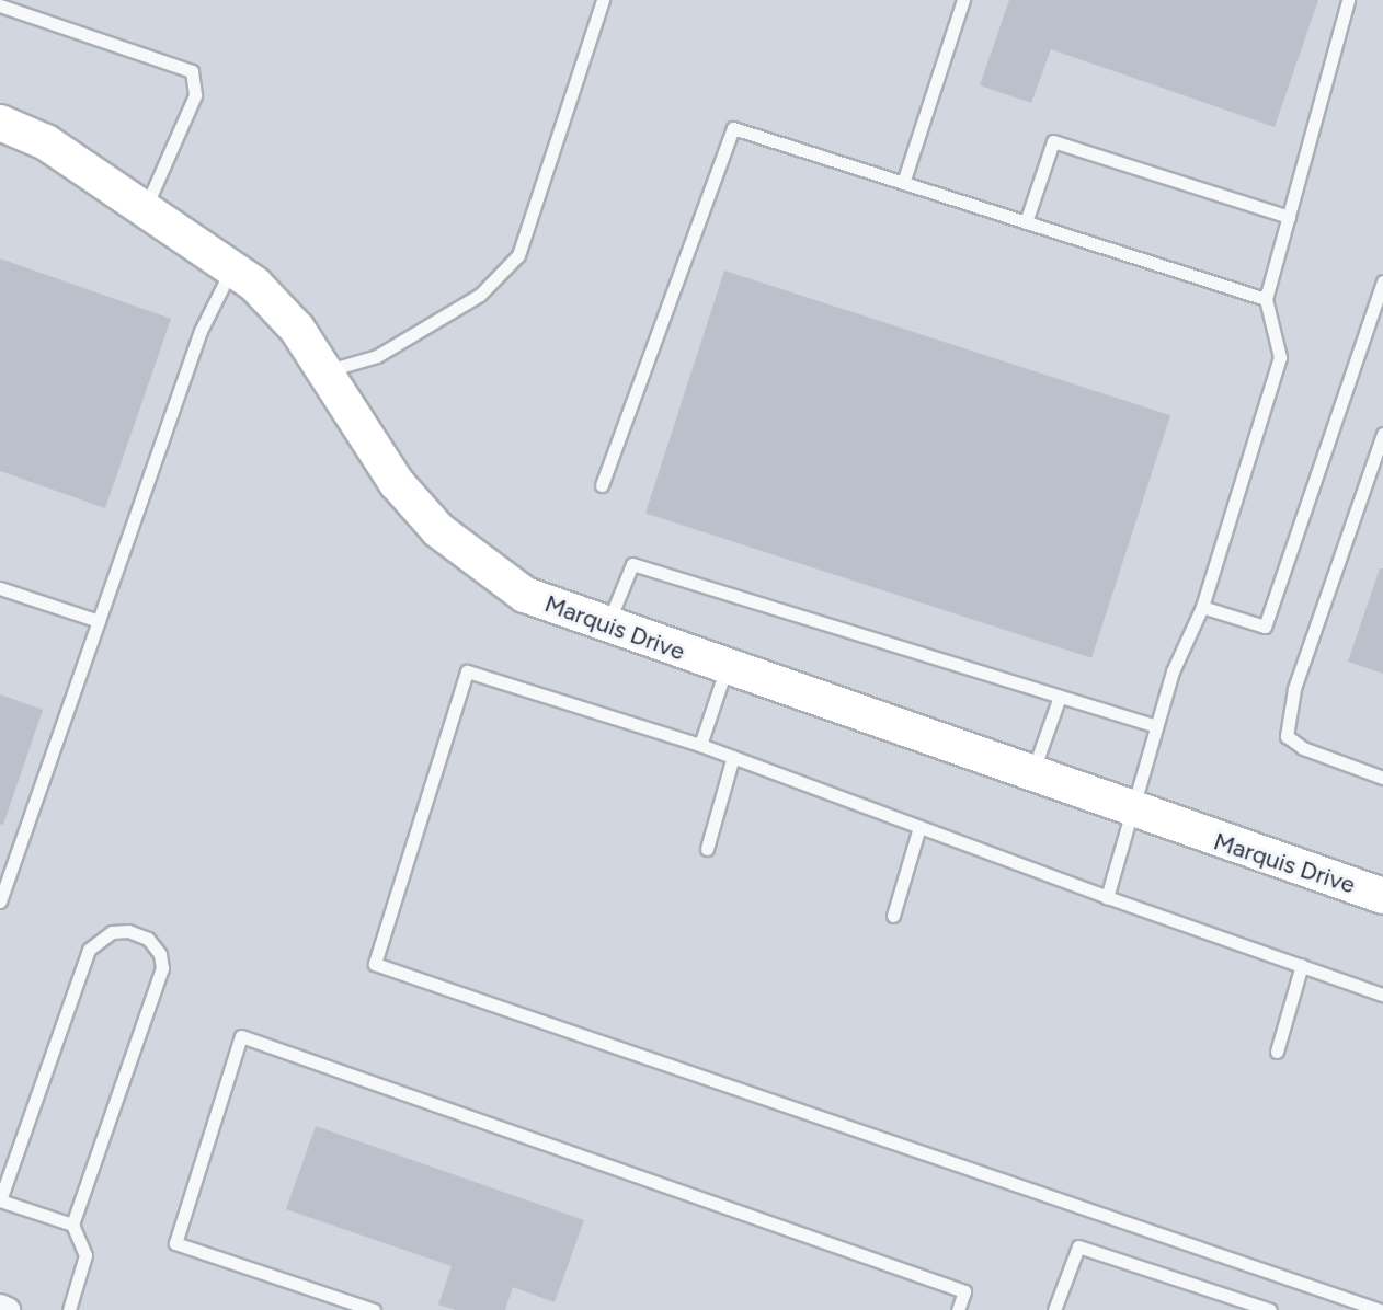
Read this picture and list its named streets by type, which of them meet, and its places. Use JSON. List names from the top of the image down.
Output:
{
  "streets": {
    "street": ["Marquis Drive"]
  }
}
